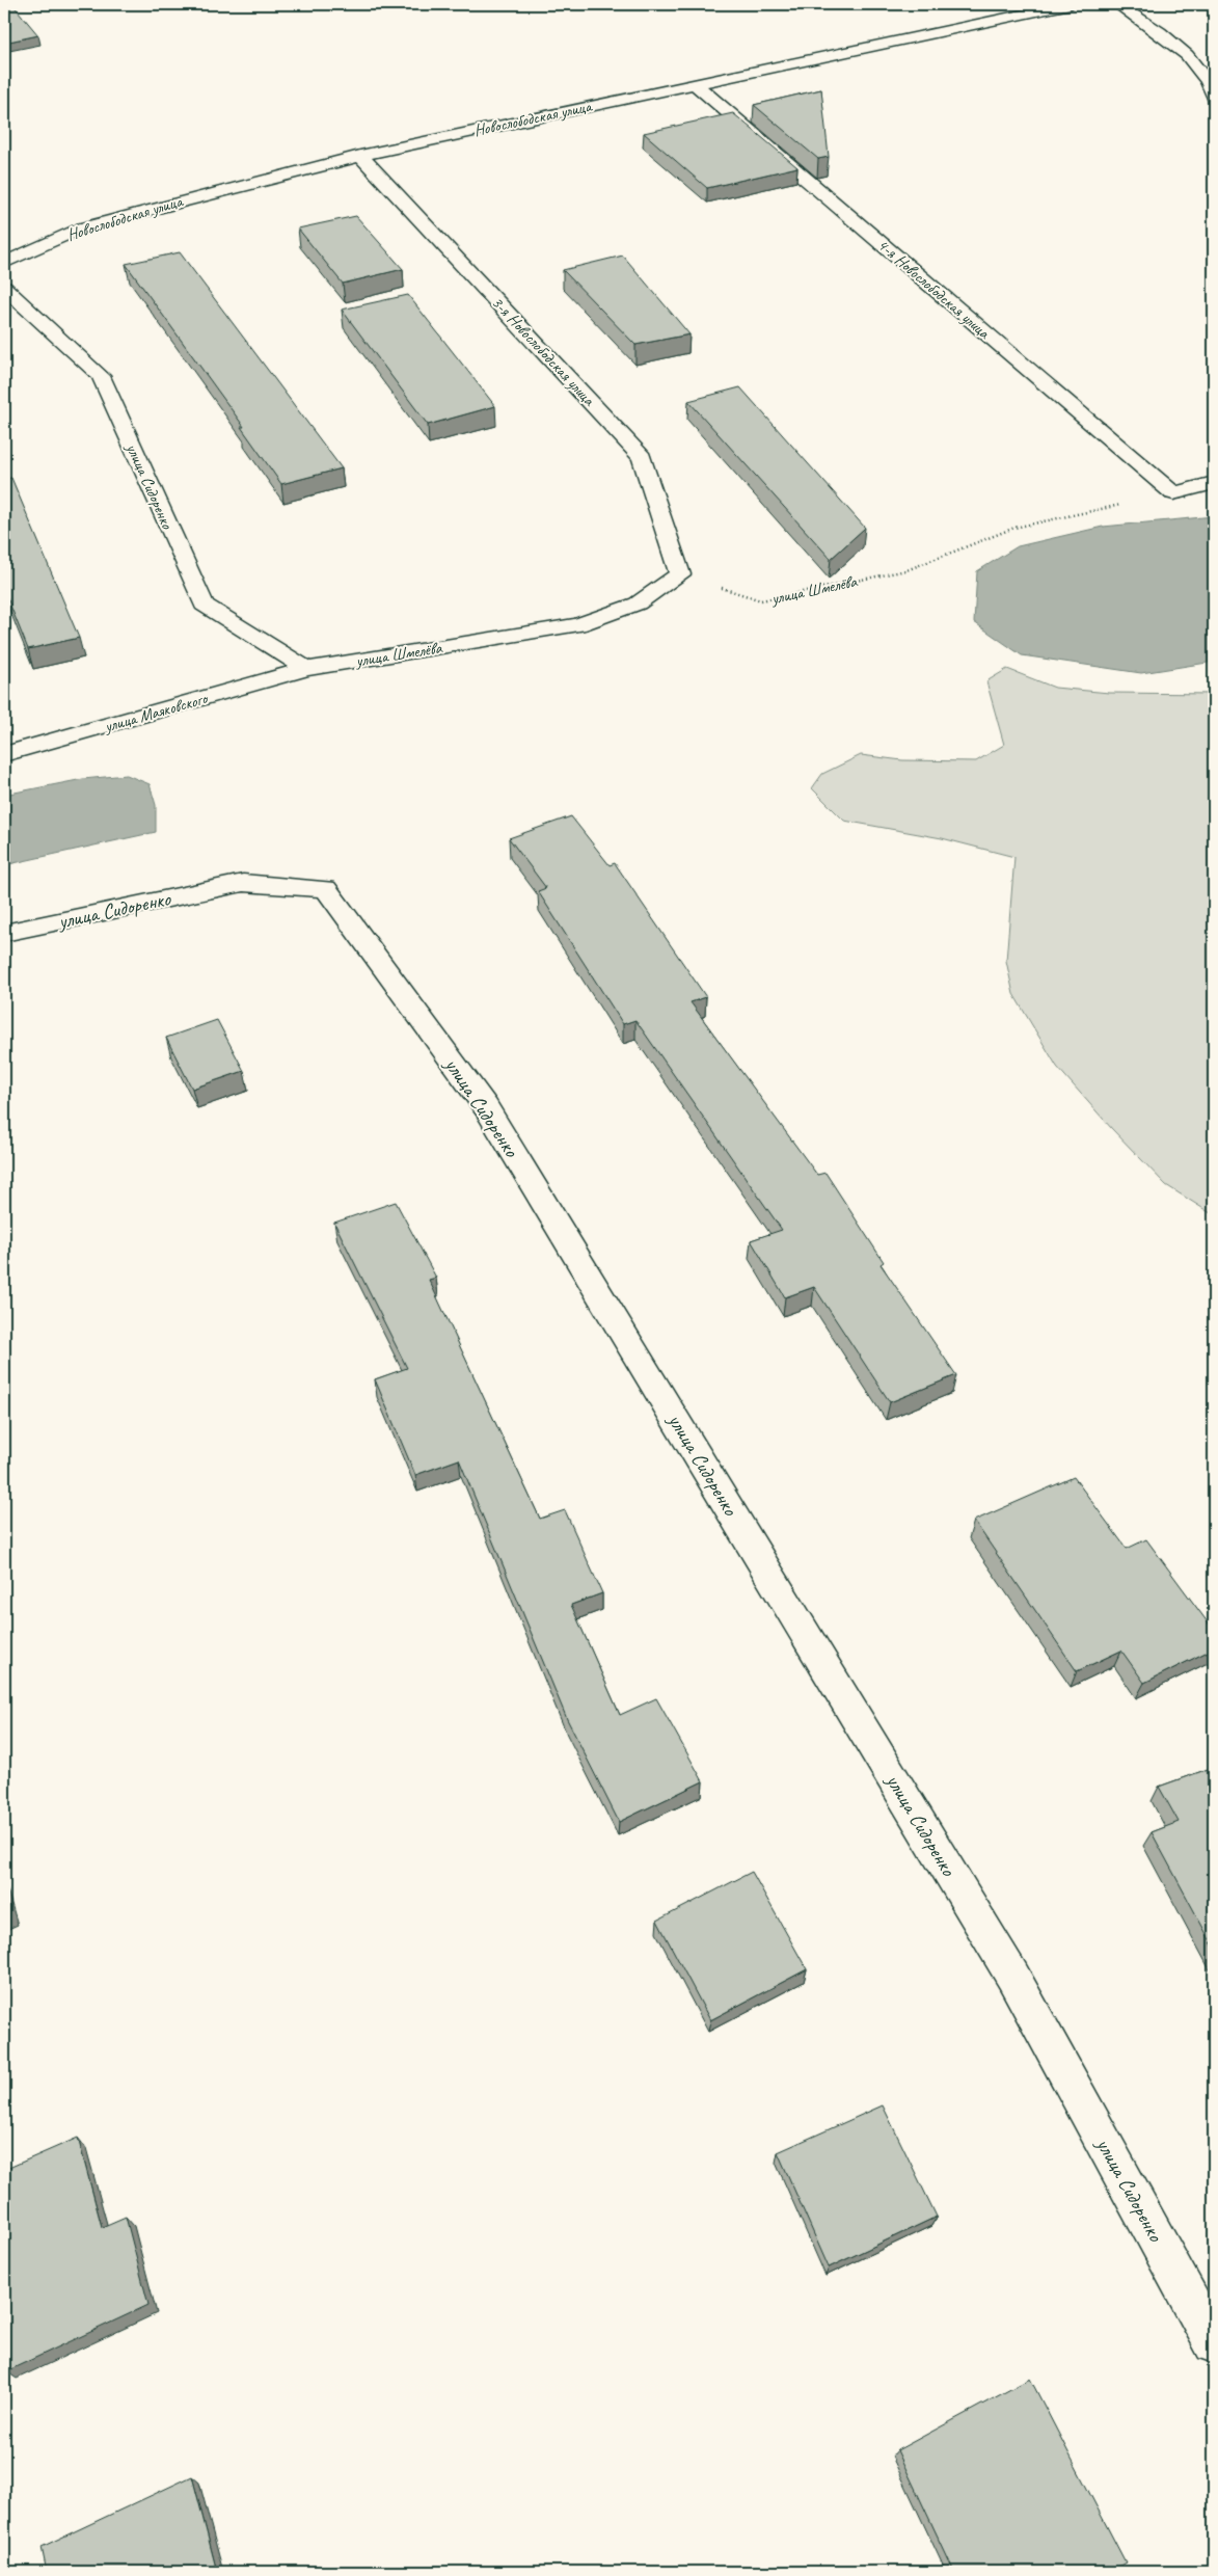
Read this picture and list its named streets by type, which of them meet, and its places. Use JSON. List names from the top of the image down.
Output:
{
  "streets": {
    "street": [
      "Новослободская улица",
      "4-я Новослободская улица",
      "3-я Новослободская улица",
      "улица Сидоренко",
      "улица Шмелёва",
      "улица Маяковского"
    ]
  },
  "crossings": [
    ["Новослободская улица", "4-я Новослободская улица"],
    ["Новослободская улица", "3-я Новослободская улица"],
    ["4-я Новослободская улица", "улица Шмелёва"],
    ["3-я Новослободская улица", "улица Шмелёва"],
    ["улица Сидоренко", "улица Шмелёва"],
    ["улица Сидоренко", "улица Маяковского"],
    ["улица Шмелёва", "улица Маяковского"]
  ]
}
